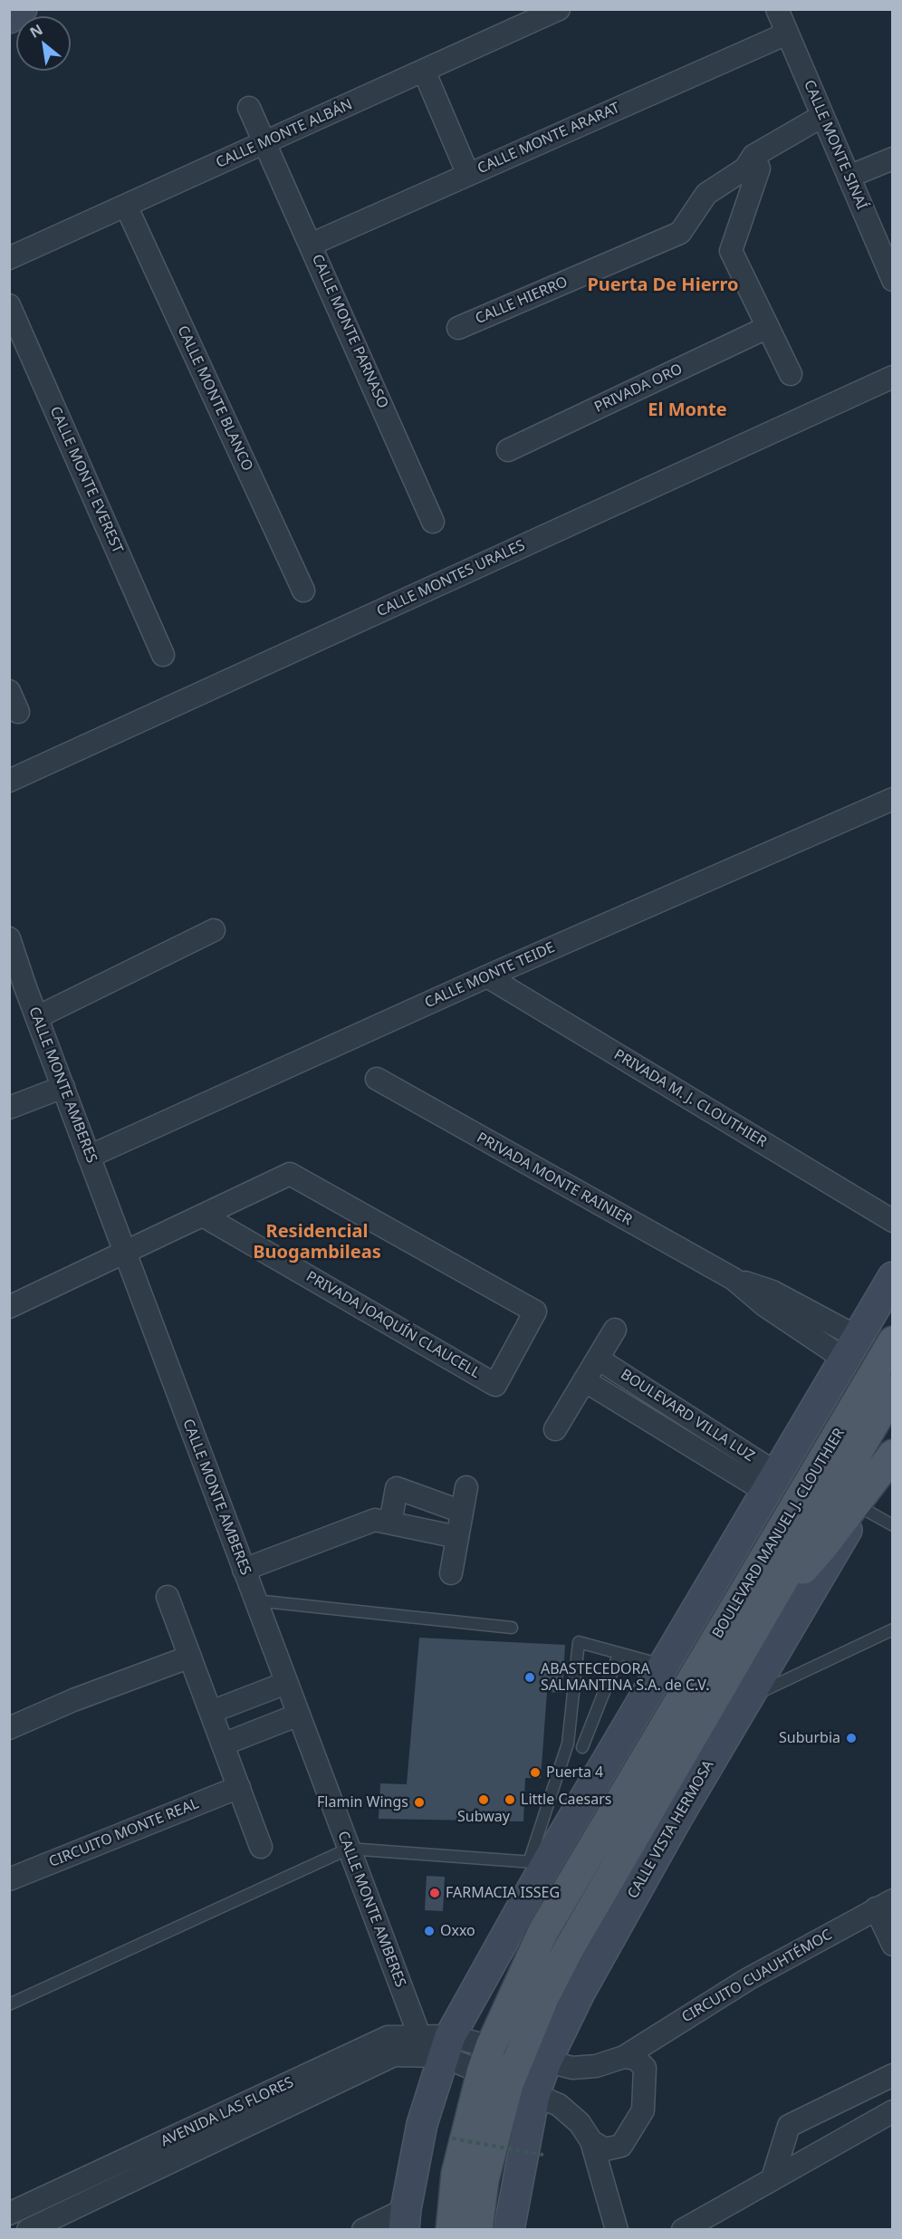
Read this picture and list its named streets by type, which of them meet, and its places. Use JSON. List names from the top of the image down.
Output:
{
  "streets": {
    "main road": ["BOULEVARD MANUEL J. CLOUTHIER"],
    "street": [
      "CALLE MONTE ALBÁN",
      "CALLE MONTE ARARAT",
      "CALLE MONTE SINAÍ",
      "CALLE HIERRO",
      "CALLE MONTE PARNASO",
      "PRIVADA ORO",
      "CALLE MONTE BLANCO",
      "CALLE MONTE EVEREST",
      "CALLE MONTES URALES",
      "CALLE MONTE TEIDE",
      "CALLE MONTE AMBERES",
      "PRIVADA M. J. CLOUTHIER",
      "PRIVADA MONTE RAINIER",
      "PRIVADA JOAQUÍN CLAUCELL",
      "BOULEVARD VILLA LUZ",
      "CALLE VISTA HERMOSA",
      "CIRCUITO MONTE REAL",
      "CIRCUITO CUAUHTÉMOC",
      "AVENIDA LAS FLORES"
    ]
  },
  "crossings": [
    ["CALLE MONTE ALBÁN", "CALLE MONTE PARNASO"],
    ["CALLE MONTE ALBÁN", "CALLE MONTE BLANCO"],
    ["CALLE MONTE ARARAT", "CALLE MONTE SINAÍ"],
    ["CALLE MONTE ARARAT", "CALLE MONTE PARNASO"],
    ["CALLE MONTE SINAÍ", "CALLE HIERRO"],
    ["CALLE MONTE TEIDE", "CALLE MONTE AMBERES"],
    ["CALLE MONTE TEIDE", "PRIVADA M. J. CLOUTHIER"],
    ["CALLE MONTE AMBERES", "PRIVADA JOAQUÍN CLAUCELL"],
    ["CALLE MONTE AMBERES", "CIRCUITO CUAUHTÉMOC"],
    ["CALLE MONTE AMBERES", "AVENIDA LAS FLORES"],
    ["BOULEVARD MANUEL J. CLOUTHIER", "CALLE VISTA HERMOSA"],
    ["BOULEVARD MANUEL J. CLOUTHIER", "CIRCUITO CUAUHTÉMOC"],
    ["CALLE VISTA HERMOSA", "CIRCUITO CUAUHTÉMOC"],
    ["CIRCUITO CUAUHTÉMOC", "AVENIDA LAS FLORES"]
  ],
  "districts": ["Puerta De Hierro", "El Monte", "Residencial Buogambileas"],
  "places": [
    "ABASTECEDORA SALMANTINA S.A. de C.V.",
    "Suburbia",
    "Puerta 4",
    "Subway",
    "Little Caesars",
    "Flamin Wings",
    "FARMACIA ISSEG",
    "Oxxo"
  ],
  "north": "top left"
}
